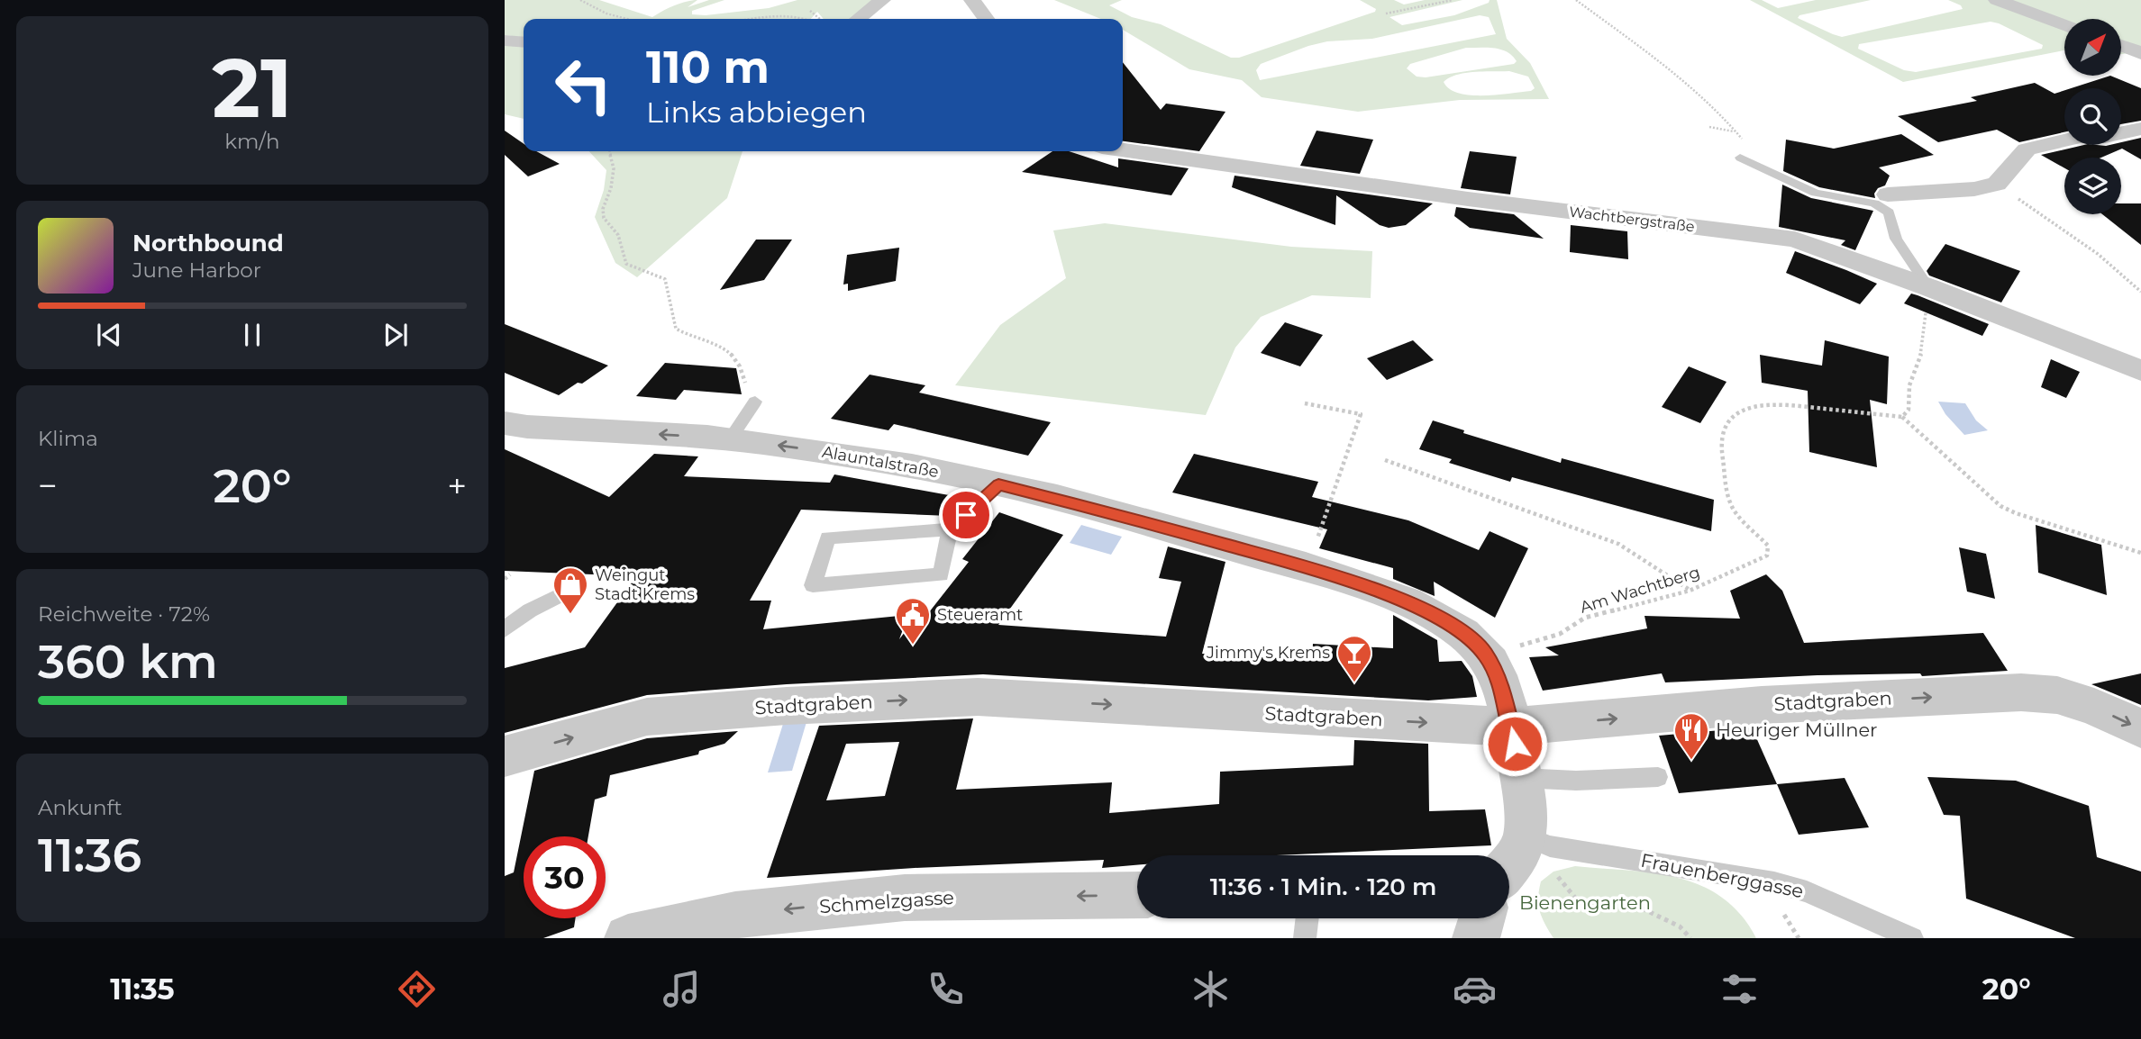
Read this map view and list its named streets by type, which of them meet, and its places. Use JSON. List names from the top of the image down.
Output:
{
  "streets": {
    "street": [
      "Wachtbergstraße",
      "Alauntalstraße",
      "Stadtgraben",
      "Schmelzgasse"
    ],
    "lane": ["Frauenberggasse"],
    "path": ["Am Wachtberg"]
  },
  "crossings": [
    ["Alauntalstraße", "Stadtgraben"],
    ["Alauntalstraße", "Frauenberggasse"]
  ],
  "one_way": ["Alauntalstraße", "Stadtgraben", "Schmelzgasse"],
  "parks": ["Bienengarten"],
  "places": {
    "shop": ["Weingut Stadt Krems"],
    "public building": ["Steueramt"],
    "bar": ["Jimmy's Krems"],
    "restaurant": ["Heuriger Müllner"]
  },
  "north": "top right",
  "page": {
    "tile": [
      ["21", "km/h"],
      "Klima",
      ["Reichweite · 72%", "360 km"],
      ["Ankunft", "11:36"]
    ],
    "turn": ["110 m", "Links abbiegen"],
    "song": ["Northbound", "June Harbor"],
    "heat": ["−", "20°", "+"],
    "limit": "30",
    "trip": "11:36 · 1 Min. · 120 m",
    "tabs": ["11:35", "20°"]
  }
}
